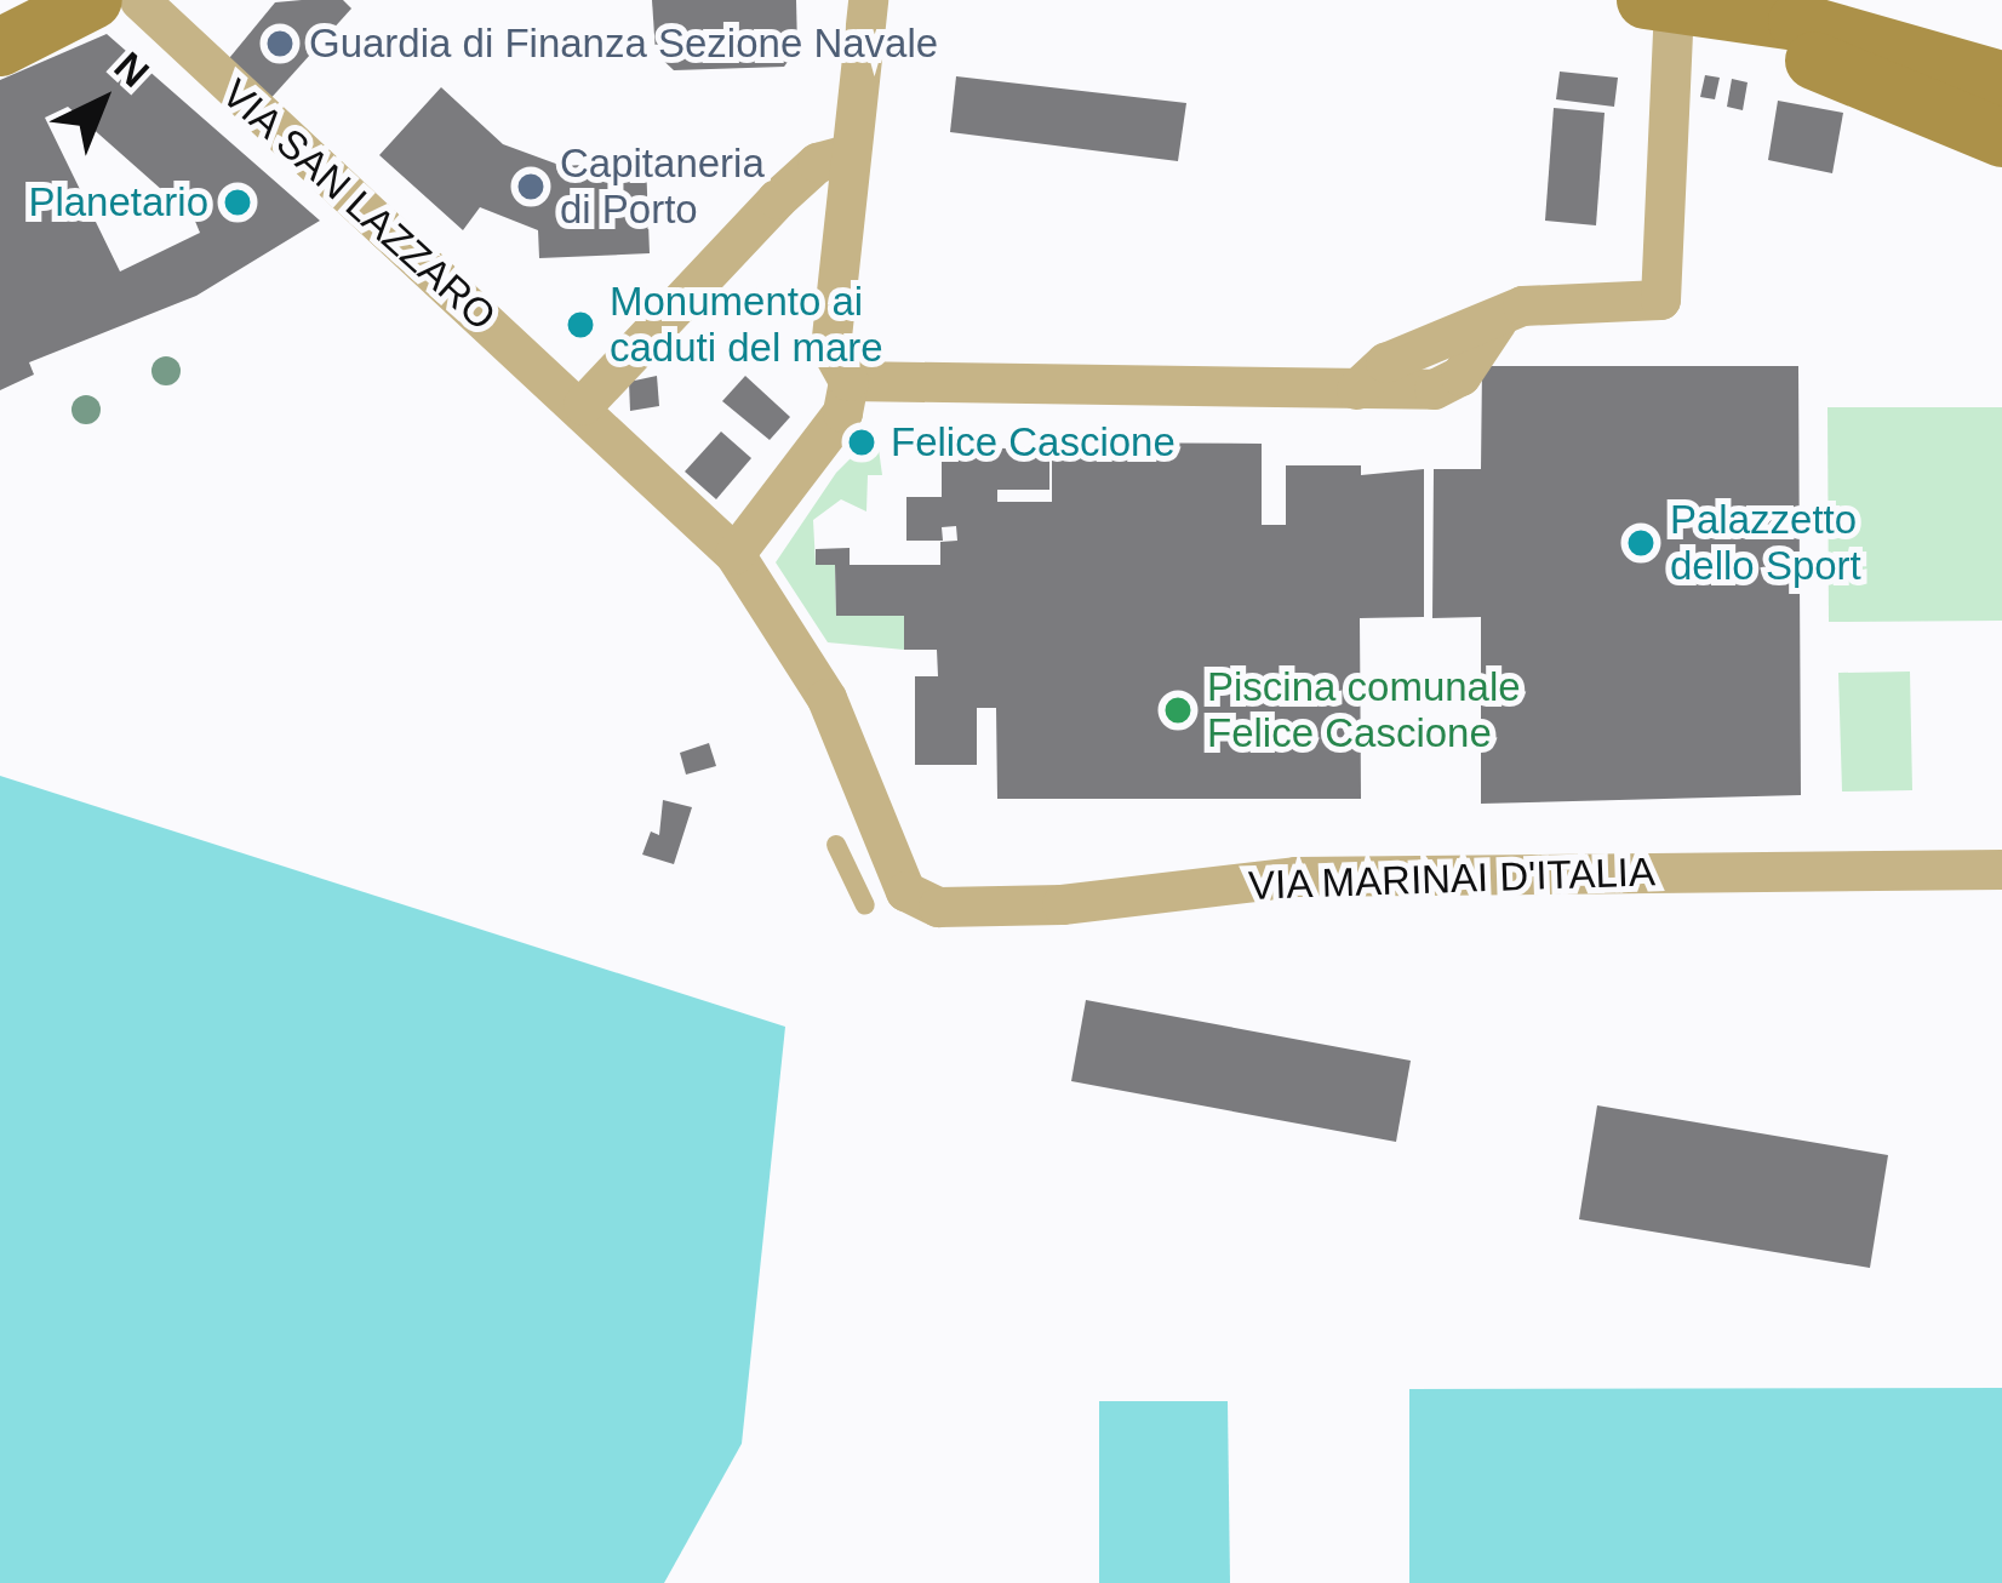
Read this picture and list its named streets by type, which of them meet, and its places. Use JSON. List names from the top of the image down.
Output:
{
  "streets": {
    "street": ["VIA SAN LAZZARO", "VIA MARINAI D'ITALIA"]
  },
  "crossings": [
    ["VIA SAN LAZZARO", "VIA MARINAI D'ITALIA"]
  ],
  "places": [
    "Guardia di Finanza Sezione Navale",
    "Capitaneria di Porto",
    "Planetario",
    "Monumento ai caduti del mare",
    "Felice Cascione",
    "Palazzetto dello Sport",
    "Piscina comunale Felice Cascione"
  ],
  "north": "top right"
}
